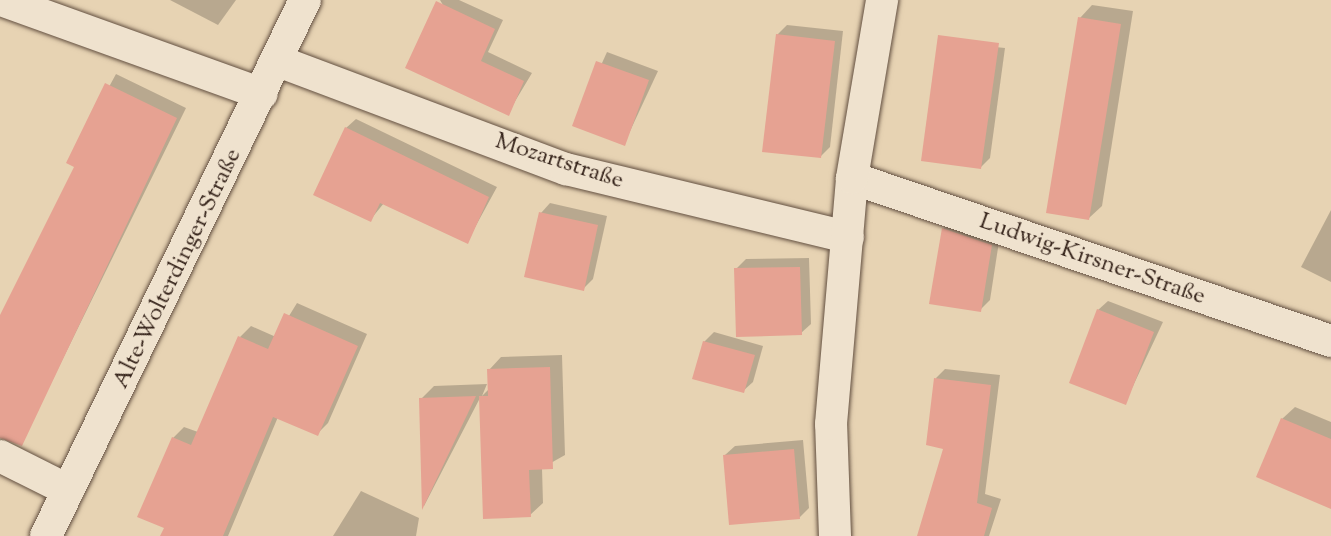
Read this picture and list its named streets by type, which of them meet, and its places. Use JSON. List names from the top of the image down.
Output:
{
  "streets": {
    "street": ["Mozartstraße", "Ludwig-Kirsner-Straße", "Alte-Wolterdinger-Straße"]
  },
  "crossings": [
    ["Mozartstraße", "Alte-Wolterdinger-Straße"]
  ]
}
